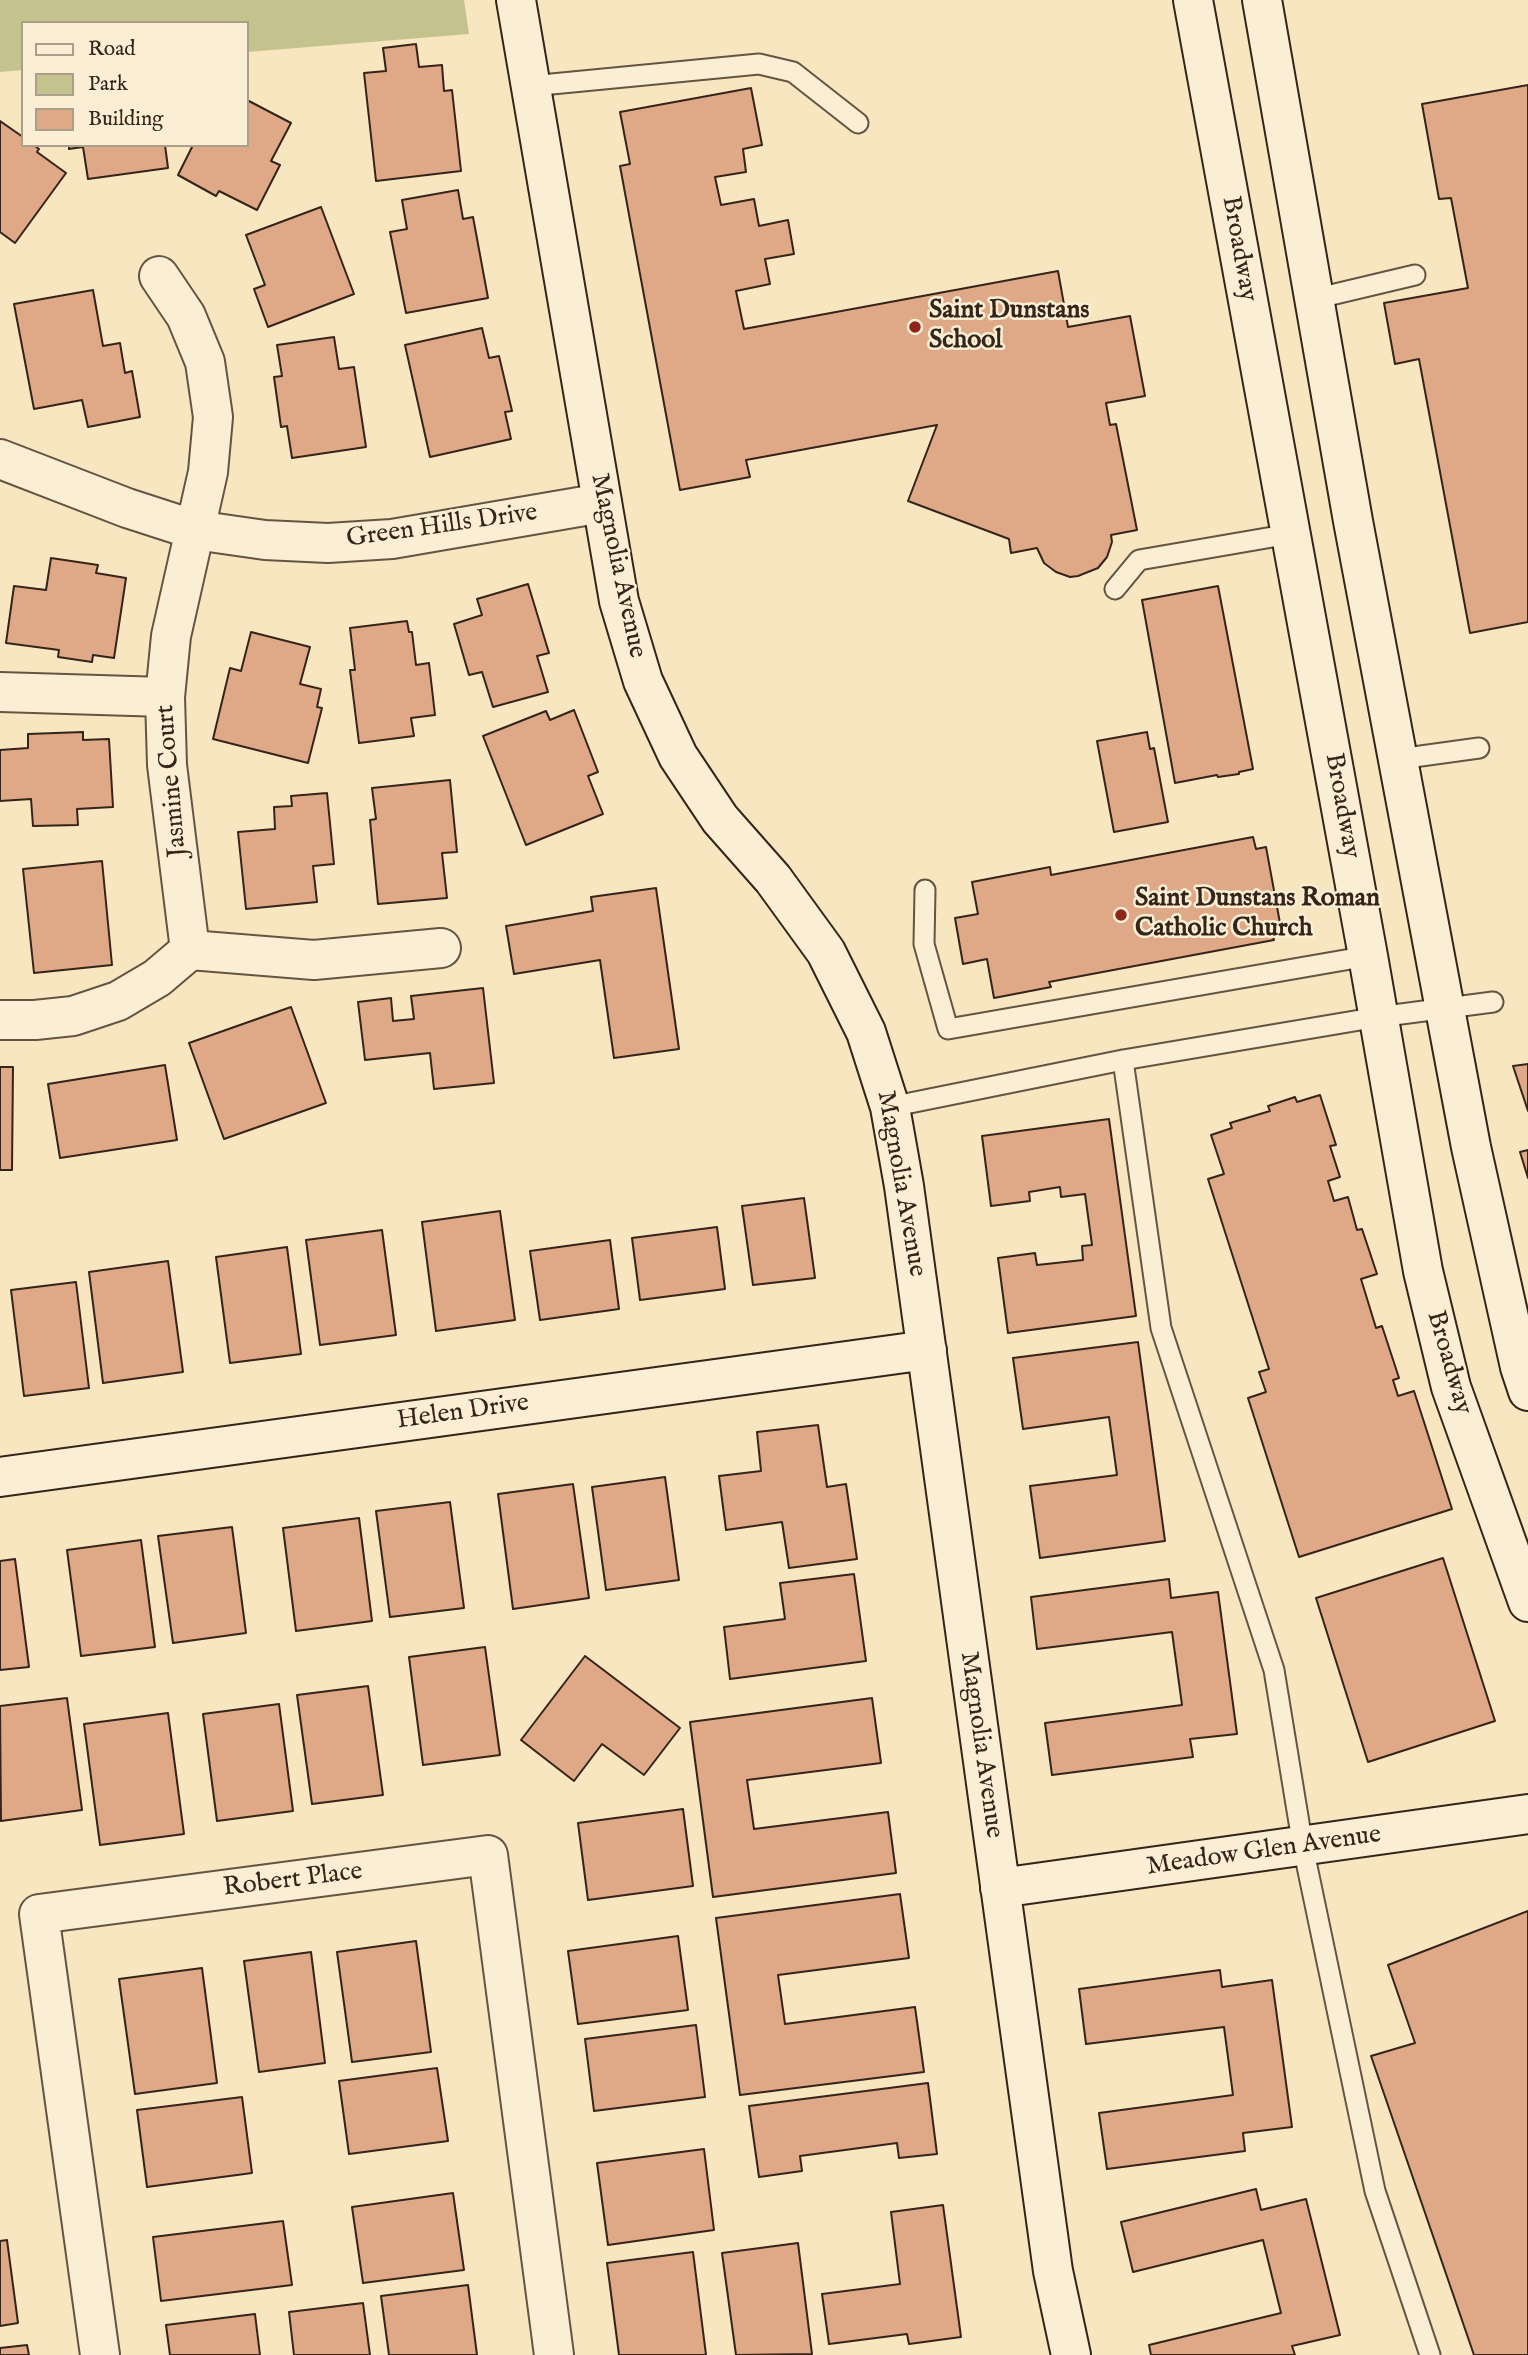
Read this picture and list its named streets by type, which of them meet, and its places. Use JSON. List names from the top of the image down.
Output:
{
  "streets": {
    "street": [
      "Broadway",
      "Green Hills Drive",
      "Magnolia Avenue",
      "Jasmine Court",
      "Helen Drive",
      "Meadow Glen Avenue",
      "Robert Place"
    ]
  },
  "crossings": [
    ["Green Hills Drive", "Magnolia Avenue"],
    ["Green Hills Drive", "Jasmine Court"],
    ["Magnolia Avenue", "Helen Drive"],
    ["Magnolia Avenue", "Meadow Glen Avenue"]
  ],
  "places": ["Saint Dunstans School", "Saint Dunstans Roman Catholic Church"],
  "legend": ["Road", "Park", "Building"]
}
